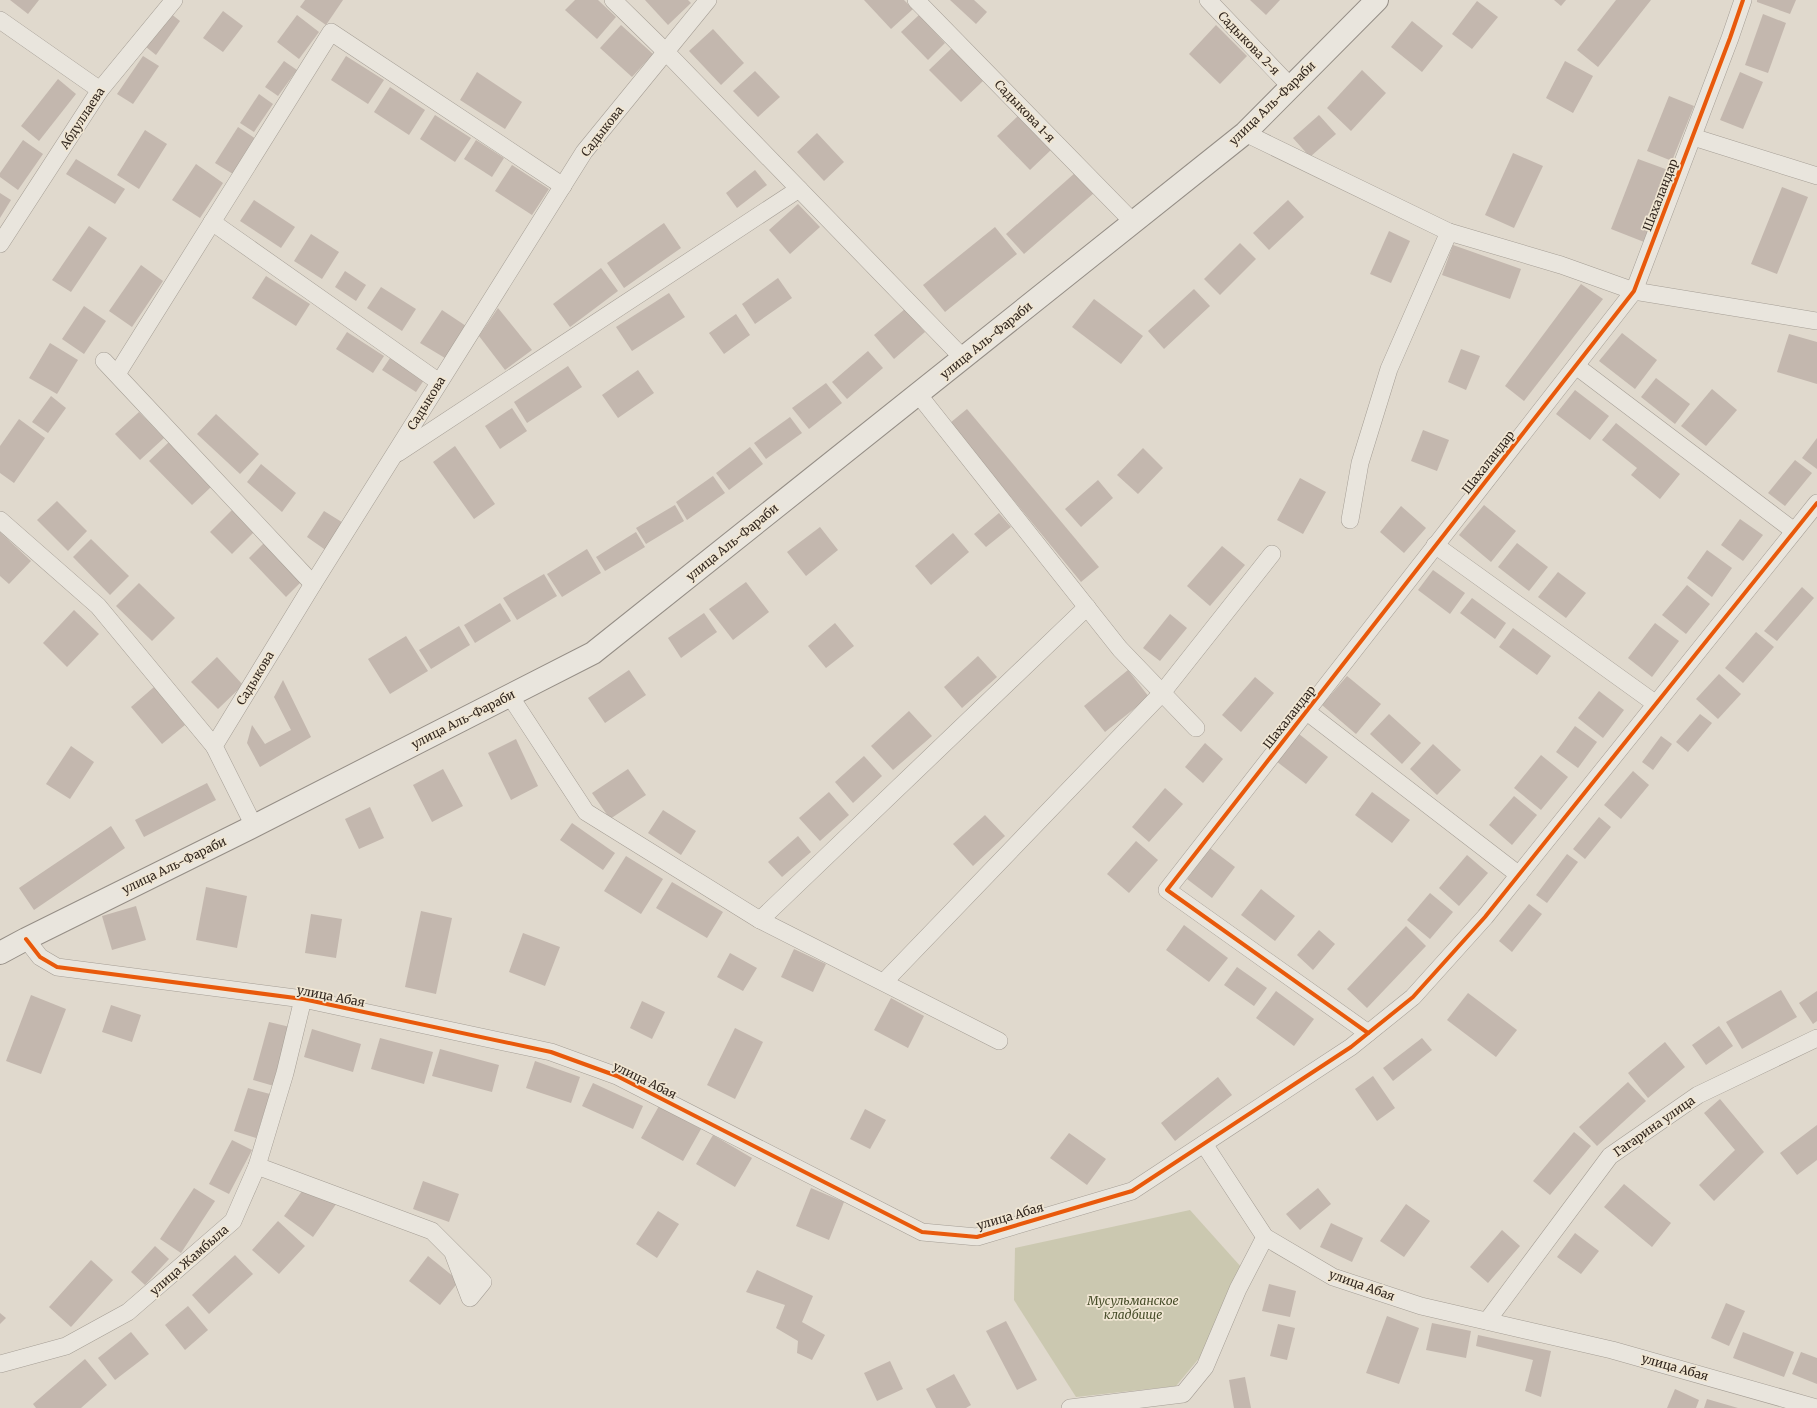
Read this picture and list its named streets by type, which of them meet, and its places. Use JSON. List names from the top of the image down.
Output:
{
  "streets": {
    "main road": ["улица Аль-Фараби"],
    "street": [
      "Садыкова 2-я",
      "Садыкова 1-я",
      "Абдуллаева",
      "Садыкова",
      "Шахаландар",
      "улица Абая",
      "Гагарина улица",
      "улица Жамбыла"
    ]
  },
  "crossings": [
    ["Садыкова 2-я", "улица Аль-Фараби"],
    ["улица Аль-Фараби", "Садыкова 1-я"],
    ["улица Аль-Фараби", "улица Абая"],
    ["улица Абая", "Гагарина улица"],
    ["улица Абая", "улица Жамбыла"]
  ],
  "parks": ["Мусульманское кладбище"]
}
